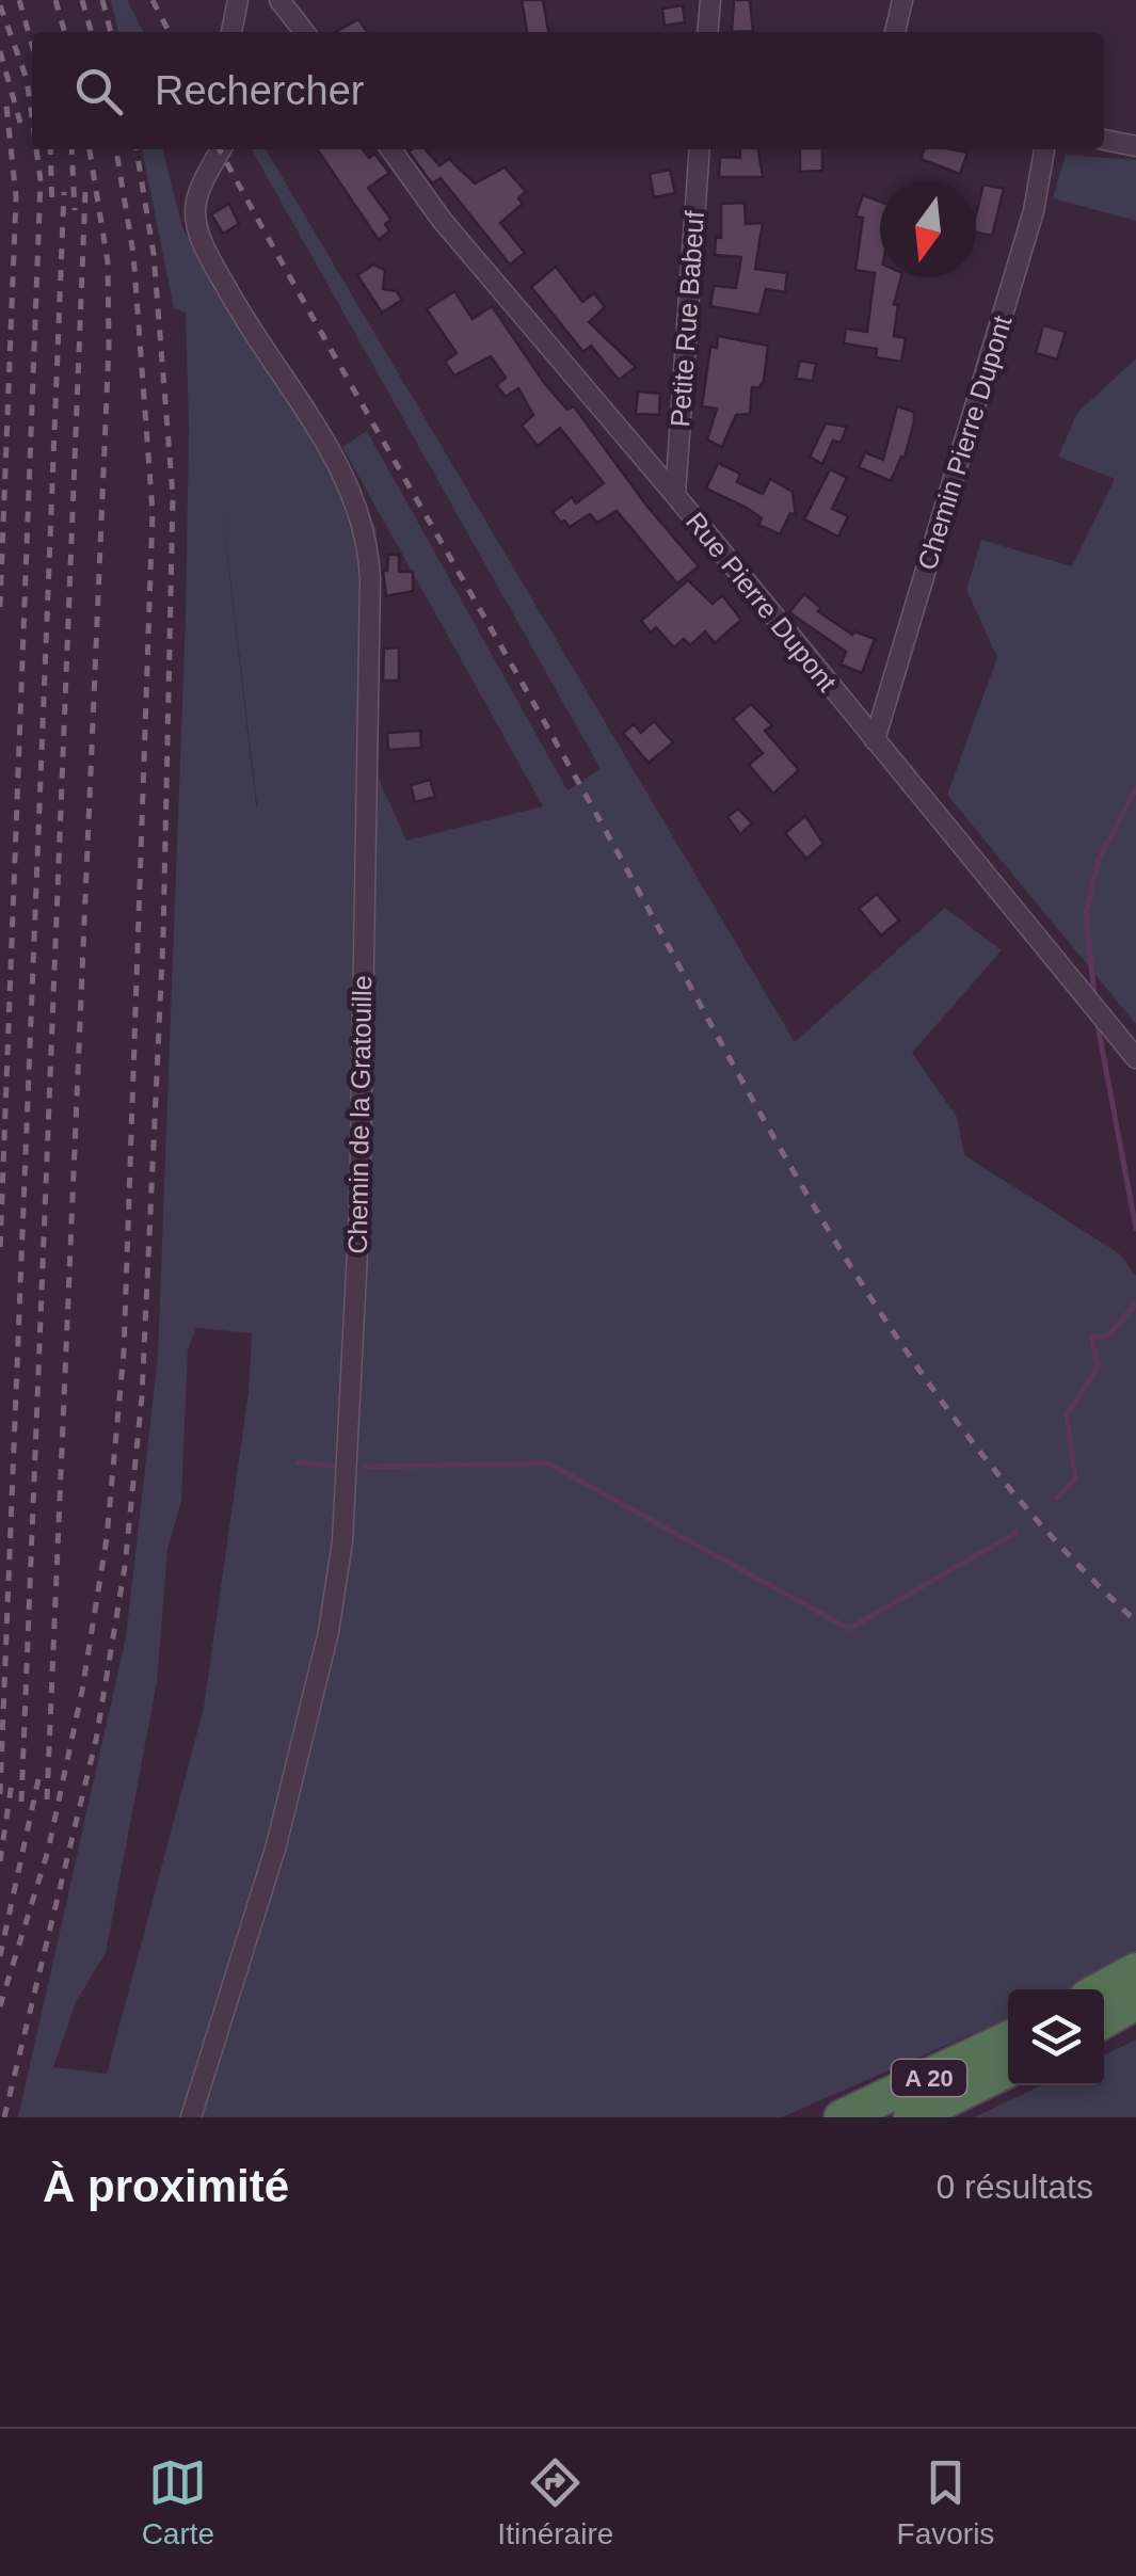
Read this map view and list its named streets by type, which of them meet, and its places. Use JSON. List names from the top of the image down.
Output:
{
  "streets": {
    "highway": ["A 20"],
    "street": [
      "Petite Rue Babeuf",
      "Chemin Pierre Dupont",
      "Rue Pierre Dupont",
      "Chemin de la Gratouille"
    ]
  },
  "crossings": [
    ["Petite Rue Babeuf", "Rue Pierre Dupont"],
    ["Chemin Pierre Dupont", "Rue Pierre Dupont"]
  ],
  "north": "bottom",
  "page": {
    "search": "Rechercher",
    "heading": ["À proximité", "0 résultats"],
    "nav": ["Carte", "Itinéraire", "Favoris"]
  }
}
